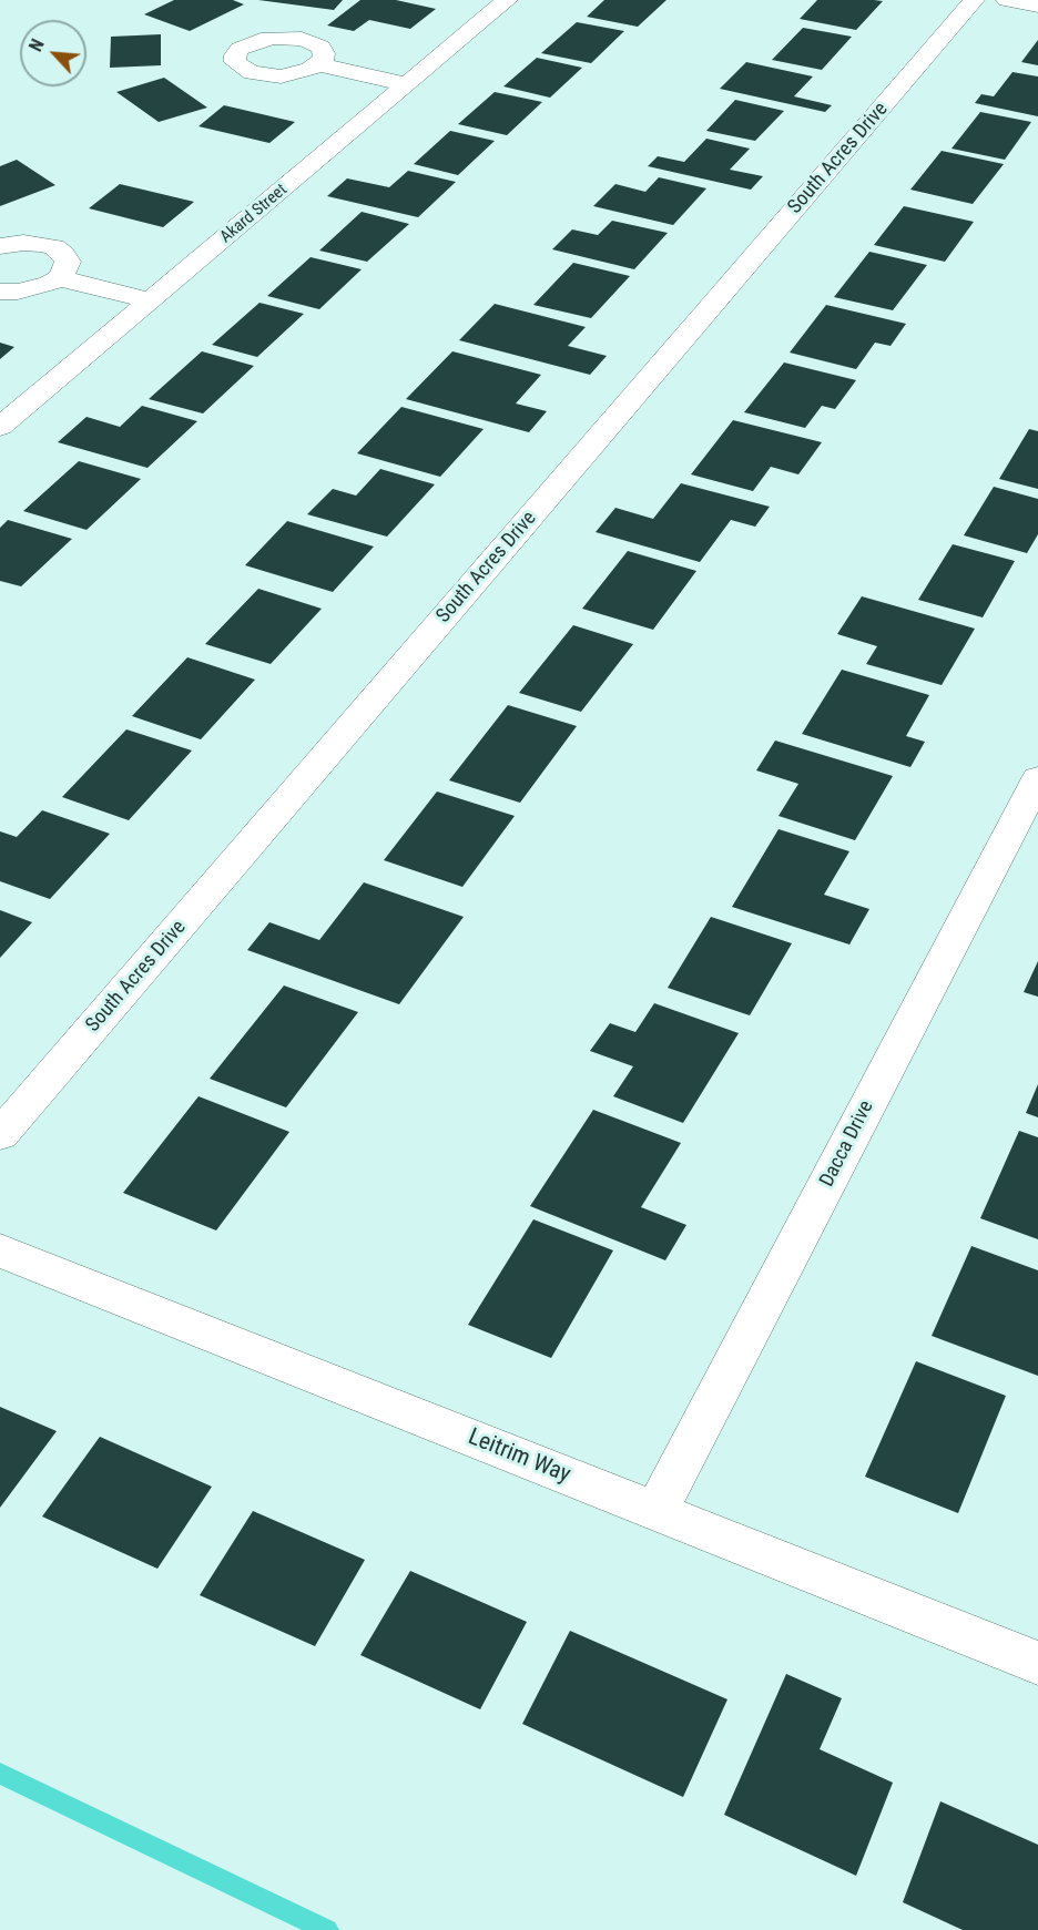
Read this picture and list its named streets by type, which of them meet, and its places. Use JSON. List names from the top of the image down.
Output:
{
  "streets": {
    "street": [
      "South Acres Drive",
      "Akard Street",
      "Dacca Drive",
      "Leitrim Way"
    ]
  },
  "crossings": [
    ["Dacca Drive", "Leitrim Way"]
  ],
  "north": "top left"
}
